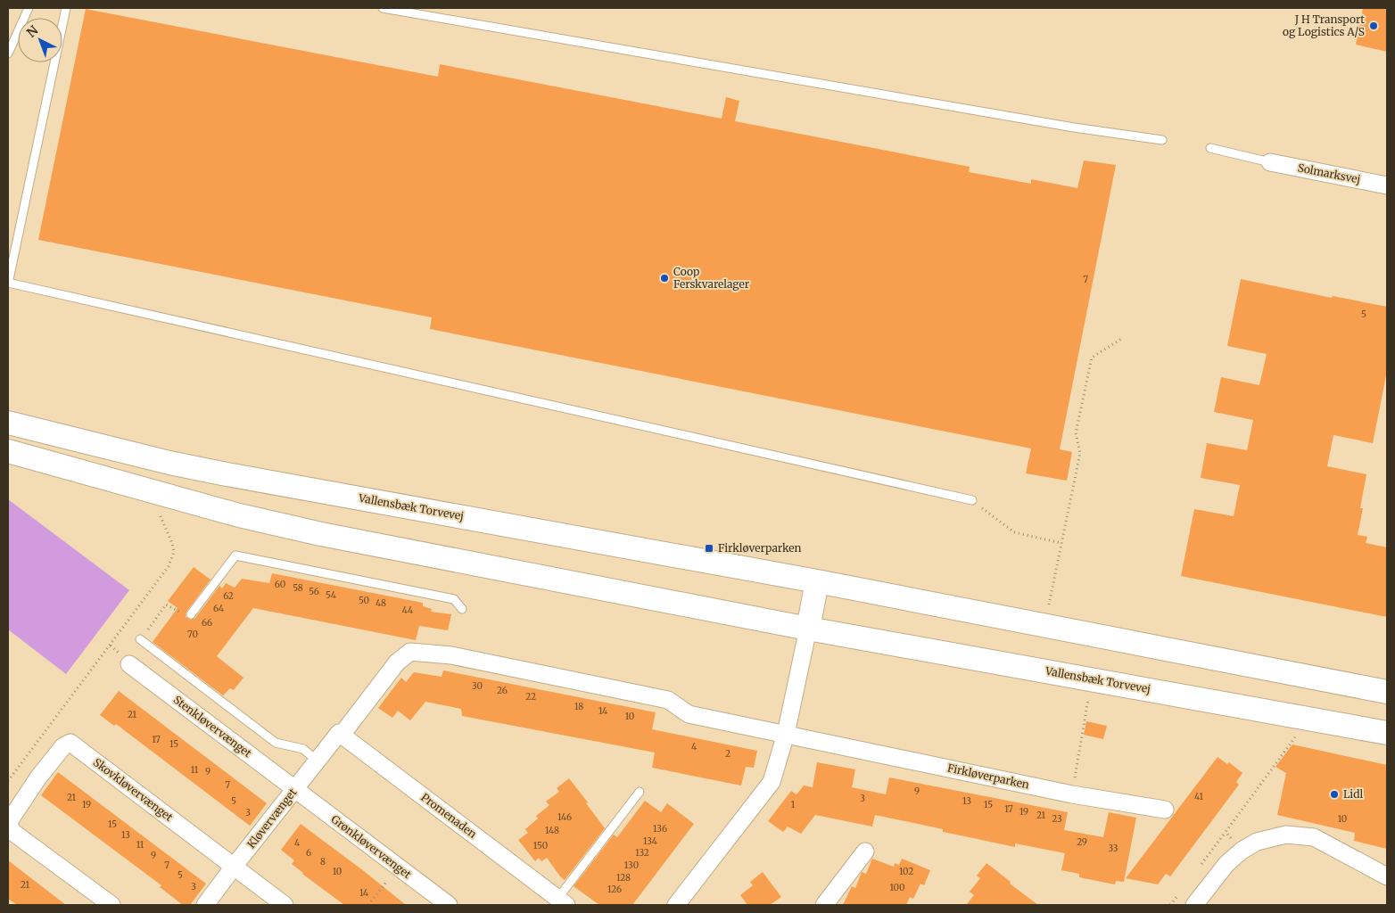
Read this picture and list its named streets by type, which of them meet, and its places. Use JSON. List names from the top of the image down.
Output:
{
  "streets": {
    "street": [
      "Solmarksvej",
      "Vallensbæk Torvevej",
      "Stenkløvervænget",
      "Firkløverparken",
      "Skovkløvervænget",
      "Promenaden",
      "Kløvervænget",
      "Grønkløvervænget"
    ]
  },
  "crossings": [
    ["Stenkløvervænget", "Kløvervænget"],
    ["Stenkløvervænget", "Grønkløvervænget"],
    ["Firkløverparken", "Promenaden"],
    ["Firkløverparken", "Kløvervænget"],
    ["Skovkløvervænget", "Kløvervænget"],
    ["Promenaden", "Kløvervænget"],
    ["Kløvervænget", "Grønkløvervænget"]
  ],
  "places": {
    "other": ["J H Transport og Logistics A/S", "Coop Ferskvarelager", "Lidl"],
    "transit": ["Firkløverparken"]
  },
  "house_numbers": [
    "7",
    "5",
    "60",
    "58",
    "56",
    "54",
    "62",
    "50",
    "48",
    "64",
    "44",
    "66",
    "70",
    "30",
    "26",
    "22",
    "18",
    "14",
    "21",
    "10",
    "17",
    "15",
    "4",
    "2",
    "11",
    "9",
    "7",
    "9",
    "41",
    "21",
    "3",
    "5",
    "13",
    "19",
    "1",
    "15",
    "17",
    "19",
    "3",
    "21",
    "146",
    "23",
    "10",
    "15",
    "136",
    "148",
    "13",
    "134",
    "29",
    "4",
    "11",
    "150",
    "33",
    "6",
    "132",
    "9",
    "8",
    "7",
    "130",
    "10",
    "102",
    "5",
    "128",
    "21",
    "3",
    "100",
    "126",
    "14"
  ],
  "north": "top left"
}
